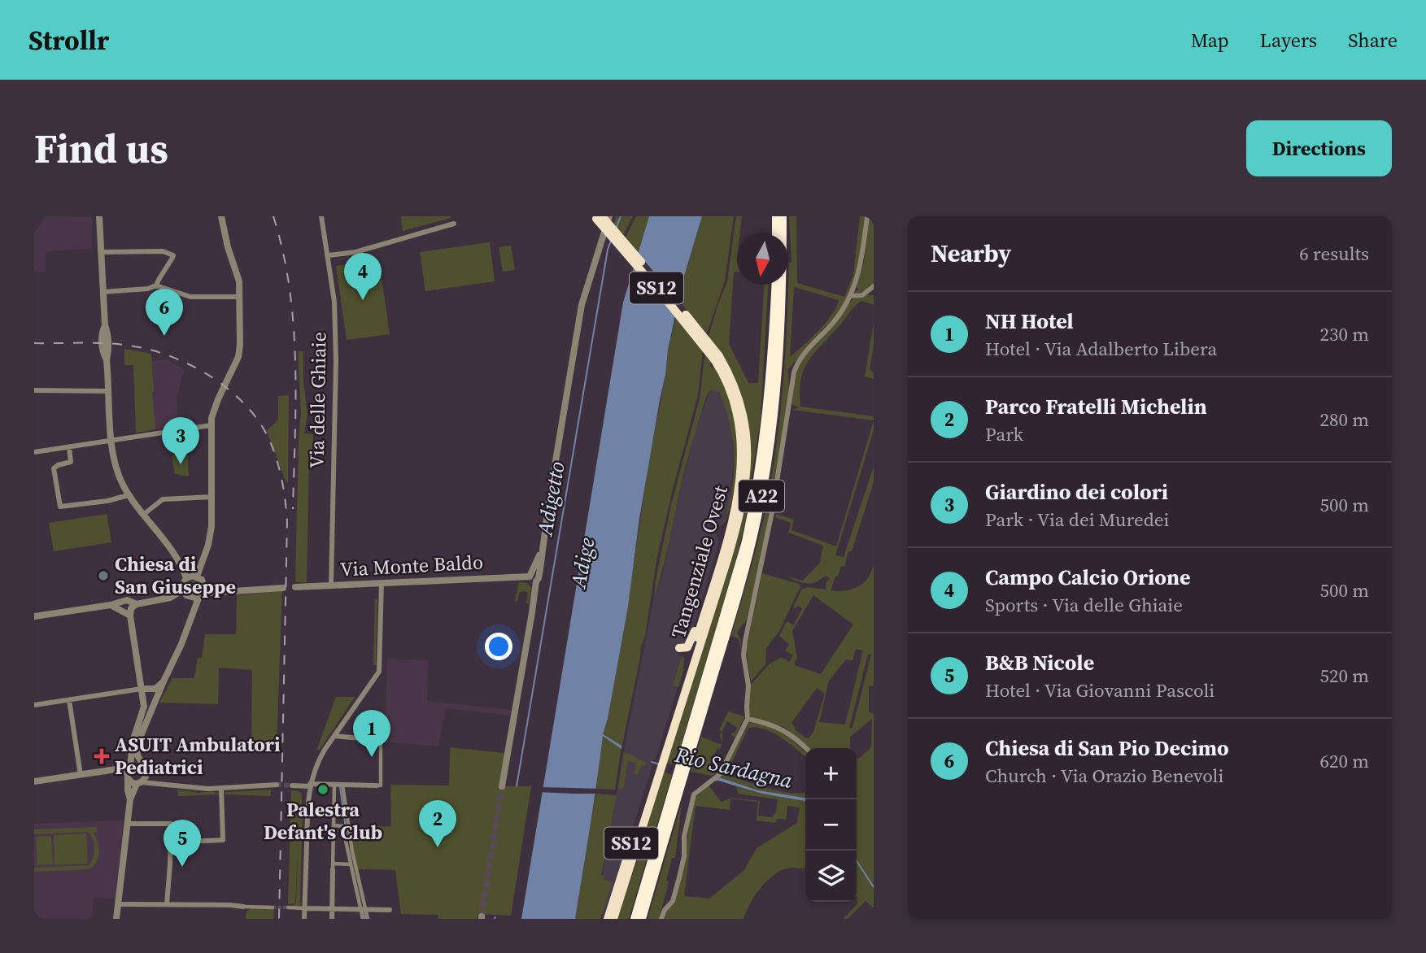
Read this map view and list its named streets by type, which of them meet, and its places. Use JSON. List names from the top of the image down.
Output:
{
  "streets": {
    "highway": ["SS12", "A22", "Tangenziale Ovest"],
    "street": ["Via delle Ghiaie", "Via Monte Baldo"]
  },
  "crossings": [
    ["Via delle Ghiaie", "Via Monte Baldo"]
  ],
  "water": ["Adigetto", "Adige", "Rio Sardagna"],
  "places": {
    "other": ["Chiesa di San Giuseppe", "Palestra Defant's Club"],
    "health": ["ASUIT Ambulatori Pediatrici"]
  },
  "north": "bottom",
  "page": {
    "header": "Strollr",
    "nav": ["Map", "Layers", "Share"],
    "buttons": "Directions",
    "title": "Find us",
    "heading": ["Nearby", "6 results"],
    "pins": [
      "4",
      "6",
      "3",
      "1",
      "2",
      "5"
    ],
    "list": [
      {
        "mark": "1",
        "name": "NH Hotel",
        "note": "Hotel · Via Adalberto Libera",
        "value": "230 m"
      },
      {
        "mark": "2",
        "name": "Parco Fratelli Michelin",
        "note": "Park",
        "value": "280 m"
      },
      {
        "mark": "3",
        "name": "Giardino dei colori",
        "note": "Park · Via dei Muredei",
        "value": "500 m"
      },
      {
        "mark": "4",
        "name": "Campo Calcio Orione",
        "note": "Sports · Via delle Ghiaie",
        "value": "500 m"
      },
      {
        "mark": "5",
        "name": "B&B Nicole",
        "note": "Hotel · Via Giovanni Pascoli",
        "value": "520 m"
      },
      {
        "mark": "6",
        "name": "Chiesa di San Pio Decimo",
        "note": "Church · Via Orazio Benevoli",
        "value": "620 m"
      }
    ],
    "map_buttons": ["+", "−"]
  }
}
